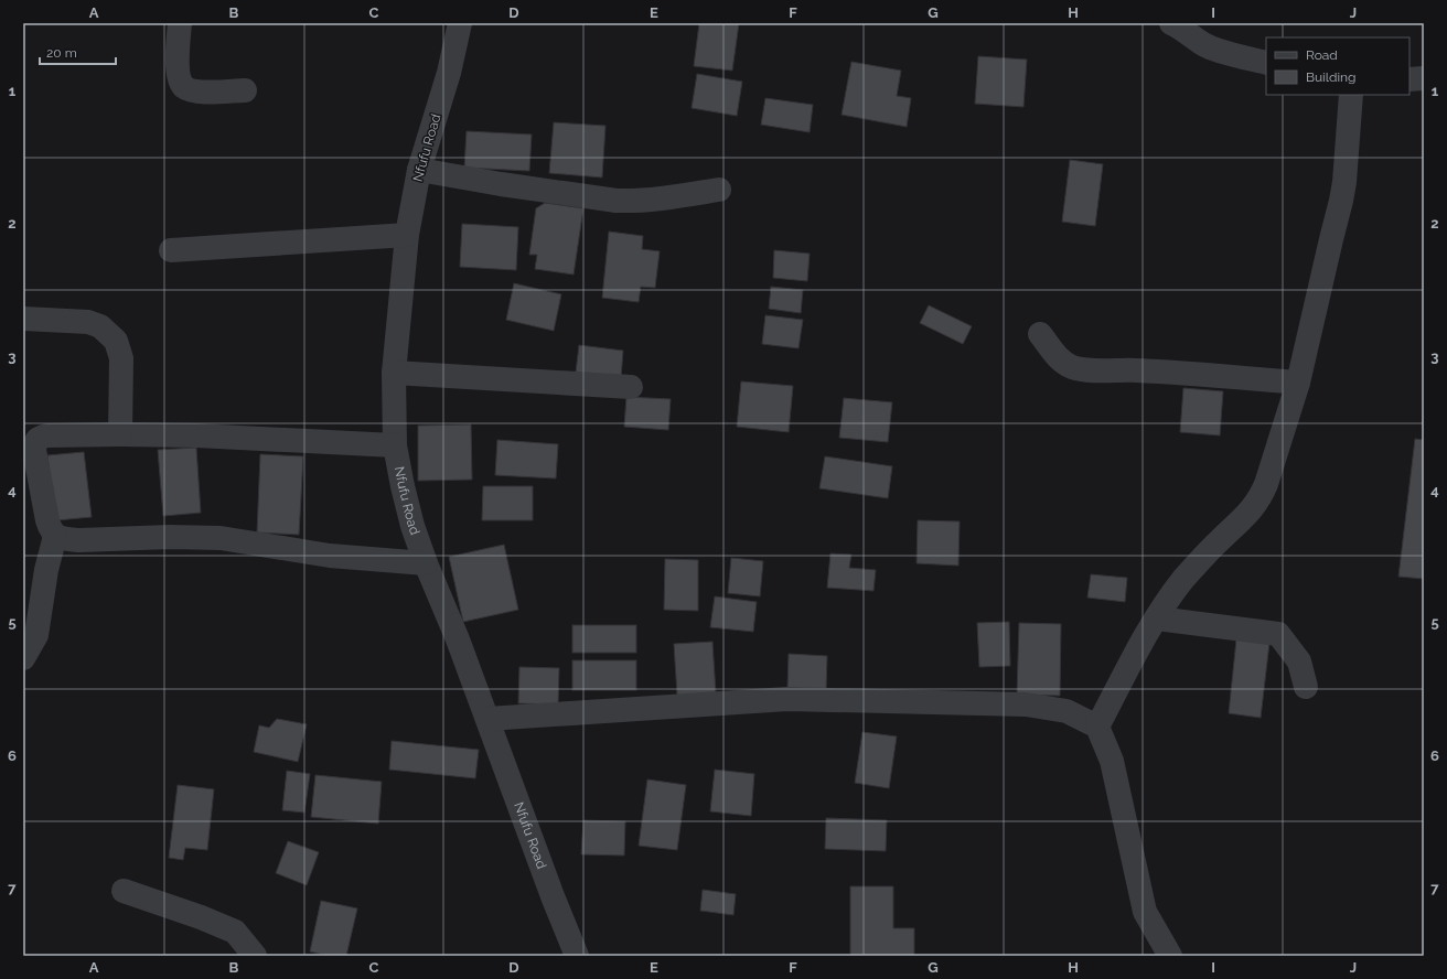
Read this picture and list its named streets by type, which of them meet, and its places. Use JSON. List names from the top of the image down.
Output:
{
  "streets": {
    "street": ["Nfufu Road"]
  },
  "legend": ["Road", "Building"],
  "scale_bar": "20 m",
  "grid": {
    "columns": [
      "A",
      "B",
      "C",
      "D",
      "E",
      "F",
      "G",
      "H",
      "I",
      "J"
    ],
    "rows": [
      "1",
      "2",
      "3",
      "4",
      "5",
      "6",
      "7"
    ]
  }
}
